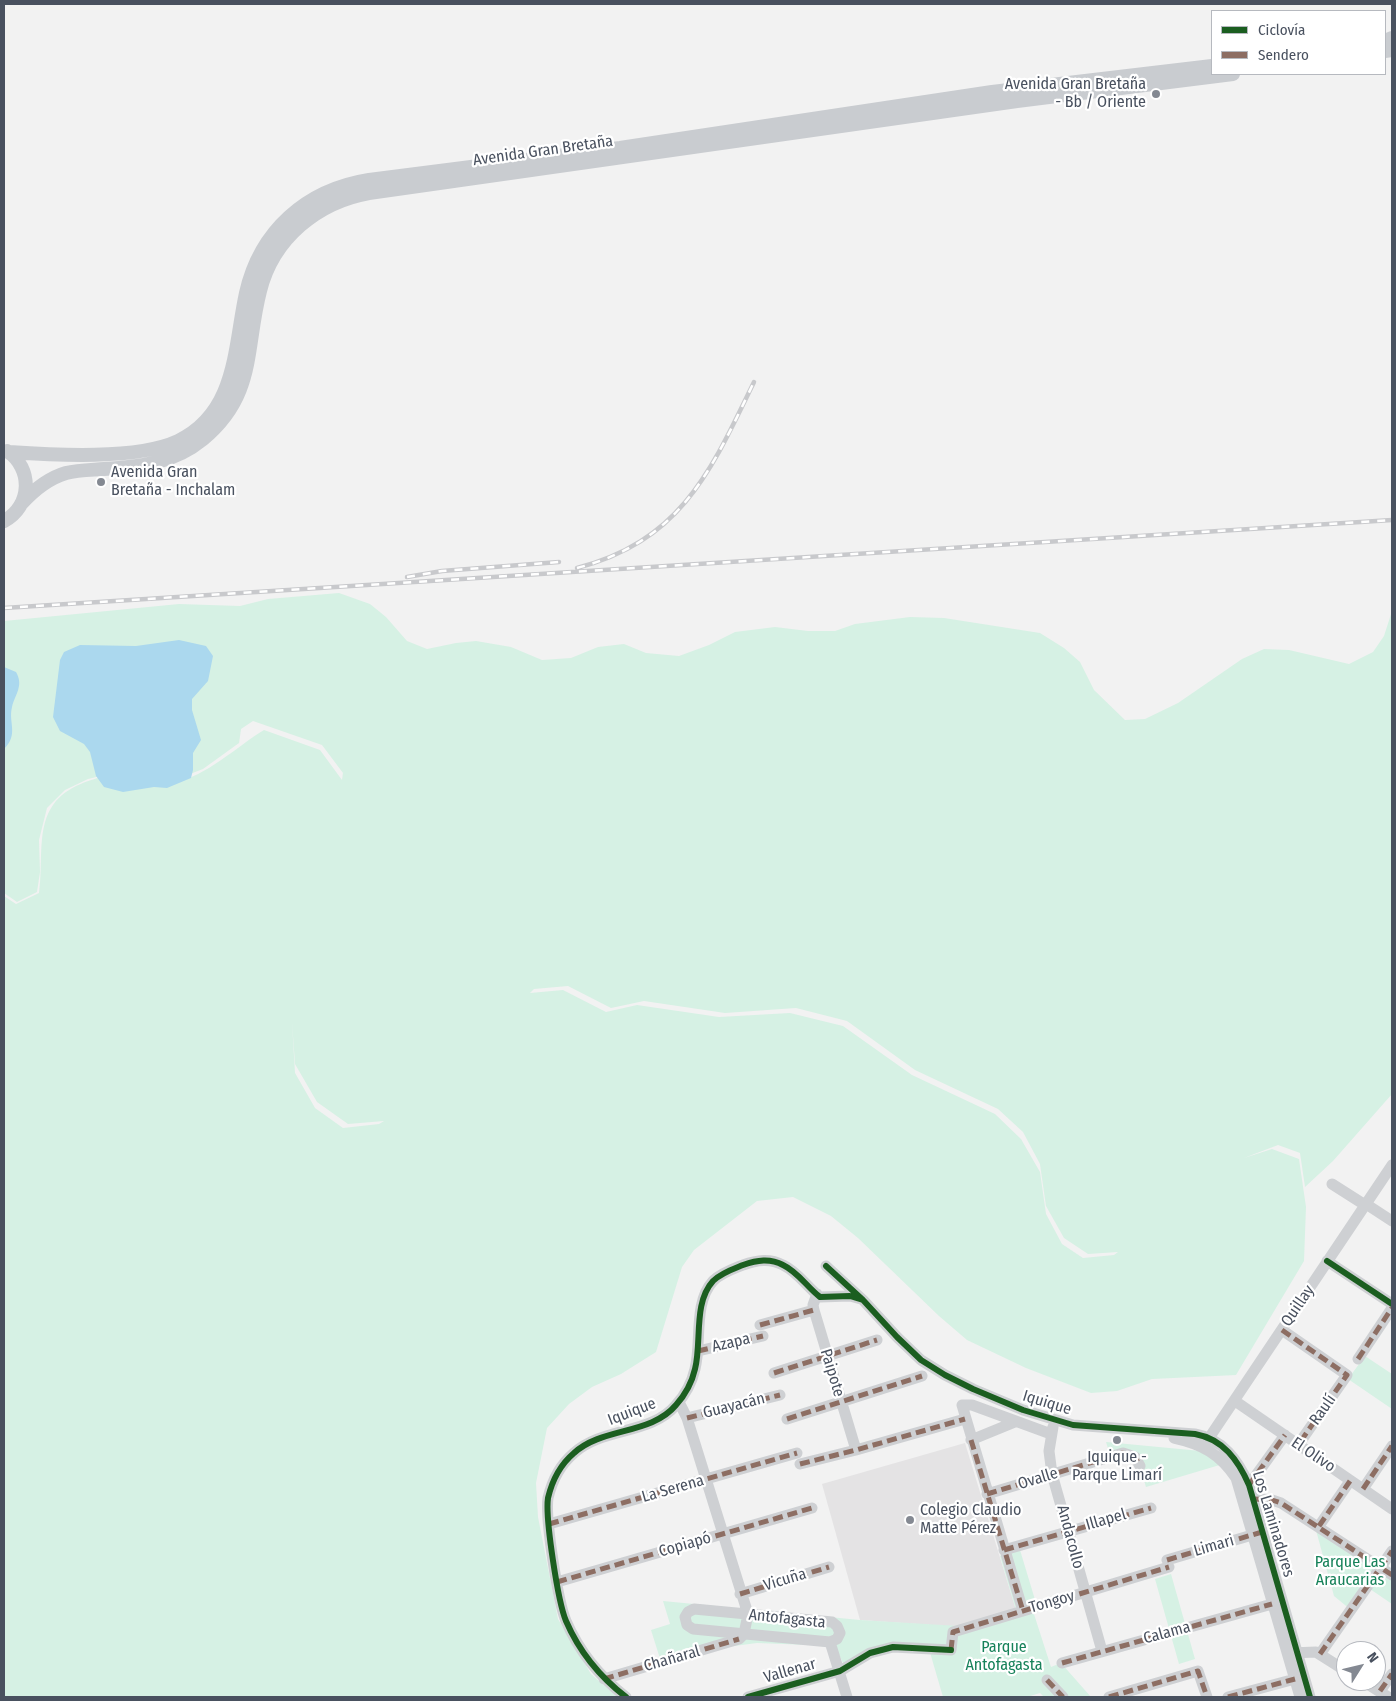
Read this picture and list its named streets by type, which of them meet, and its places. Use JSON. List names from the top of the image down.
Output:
{
  "streets": {
    "main road": ["Avenida Gran Bretaña"],
    "street": [
      "Quillay",
      "Azapa",
      "Paipote",
      "Iquique",
      "Guayacán",
      "Raulí",
      "El Olivo",
      "Ovalle",
      "La Serena",
      "Illapel",
      "Los Laminadores",
      "Andacollo",
      "Copiapó",
      "Limari",
      "Vicuña",
      "Tongoy",
      "Antofagasta",
      "Calama",
      "Chañaral",
      "Vallenar"
    ]
  },
  "crossings": [
    ["Quillay", "Raulí"],
    ["Quillay", "El Olivo"],
    ["Quillay", "Los Laminadores"],
    ["Azapa", "Paipote"],
    ["Azapa", "Iquique"],
    ["Paipote", "Iquique"],
    ["Paipote", "Guayacán"],
    ["Paipote", "La Serena"],
    ["Iquique", "La Serena"],
    ["Iquique", "Los Laminadores"],
    ["Iquique", "Andacollo"],
    ["Iquique", "Copiapó"],
    ["Iquique", "Chañaral"],
    ["Raulí", "El Olivo"],
    ["Ovalle", "Andacollo"],
    ["Illapel", "Andacollo"],
    ["Los Laminadores", "Limari"],
    ["Los Laminadores", "Calama"],
    ["Andacollo", "Tongoy"],
    ["Andacollo", "Calama"],
    ["Limari", "Tongoy"],
    ["Tongoy", "Vallenar"],
    ["Antofagasta", "Chañaral"]
  ],
  "parks": ["Parque Las Araucarias", "Parque Antofagasta"],
  "places": [
    "Avenida Gran Bretaña - Bb / Oriente",
    "Avenida Gran Bretaña - Inchalam",
    "Iquique - Parque Limarí",
    "Colegio Claudio Matte Pérez"
  ],
  "legend": ["Ciclovía", "Sendero"],
  "north": "top right"
}
